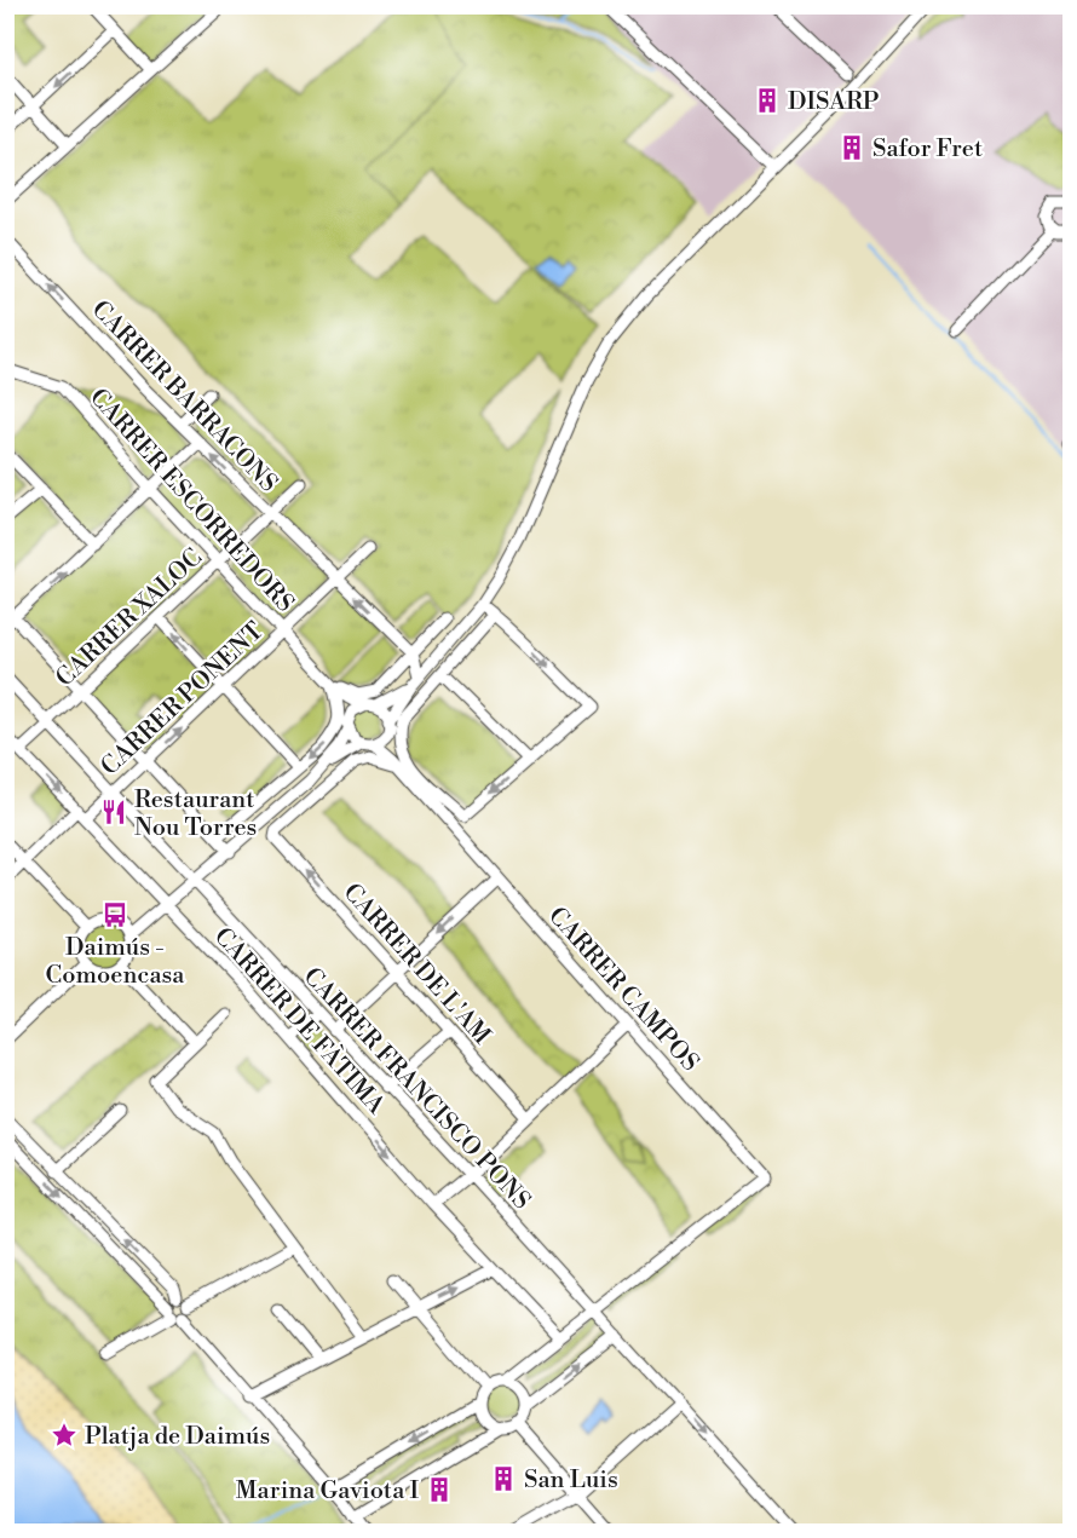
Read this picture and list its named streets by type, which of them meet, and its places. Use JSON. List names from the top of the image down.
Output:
{
  "streets": {
    "street": [
      "CARRER BARRACONS",
      "CARRER ESCORREDORS",
      "CARRER XALOC",
      "CARRER PONENT",
      "CARRER DE L'AM",
      "CARRER CAMPOS",
      "CARRER DE FÀTIMA",
      "CARRER FRANCISCO PONS"
    ]
  },
  "crossings": [
    ["CARRER BARRACONS", "CARRER XALOC"],
    ["CARRER BARRACONS", "CARRER PONENT"],
    ["CARRER ESCORREDORS", "CARRER XALOC"],
    ["CARRER ESCORREDORS", "CARRER PONENT"],
    ["CARRER XALOC", "CARRER DE FÀTIMA"],
    ["CARRER XALOC", "CARRER FRANCISCO PONS"],
    ["CARRER PONENT", "CARRER DE FÀTIMA"],
    ["CARRER PONENT", "CARRER FRANCISCO PONS"],
    ["CARRER CAMPOS", "CARRER FRANCISCO PONS"]
  ],
  "one_way": ["CARRER BARRACONS"],
  "places": {
    "building": [
      "DISARP",
      "Safor Fret",
      "San Luis",
      "Marina Gaviota I"
    ],
    "restaurant": ["Restaurant Nou Torres"],
    "bus stop": ["Daimús - Comoencasa"],
    "place": ["Platja de Daimús"]
  }
}
